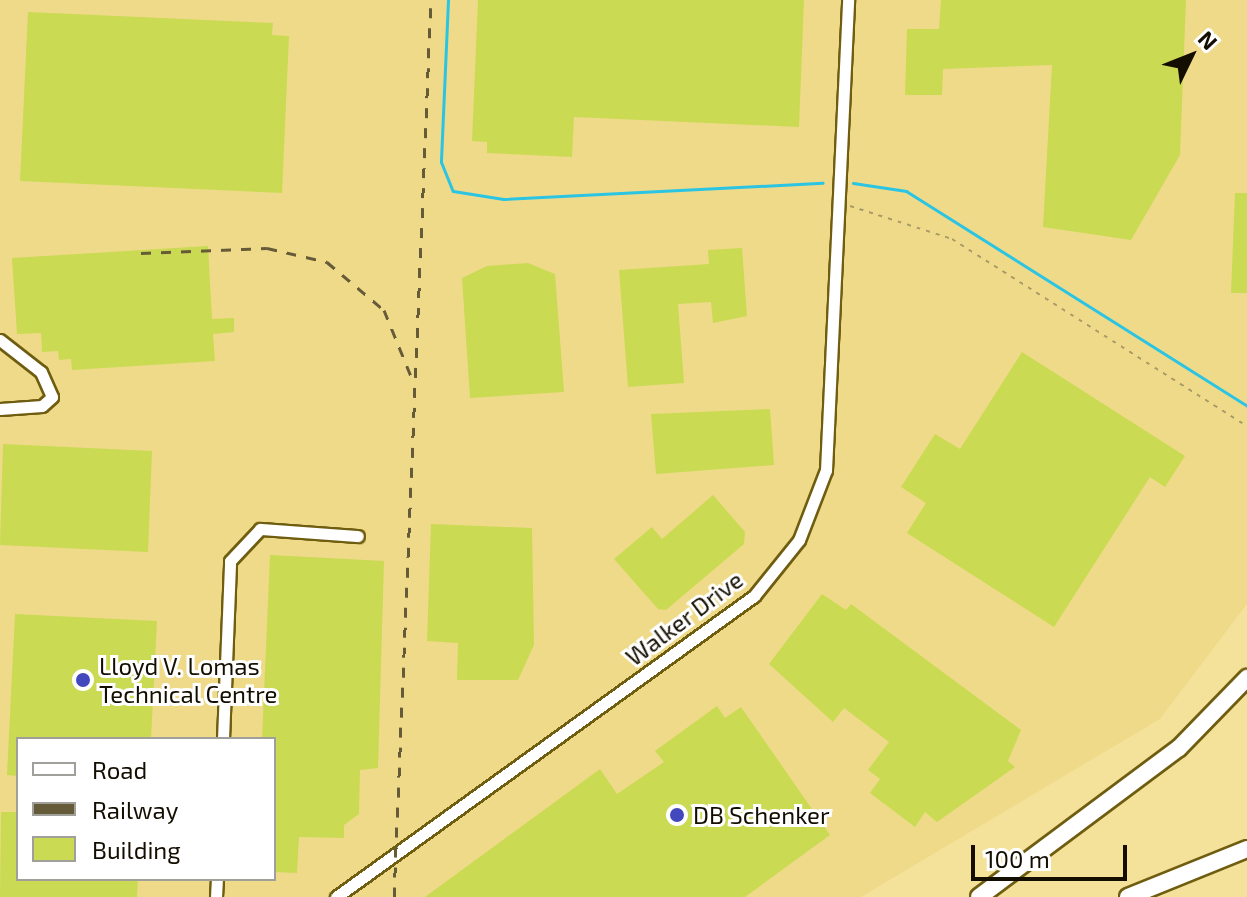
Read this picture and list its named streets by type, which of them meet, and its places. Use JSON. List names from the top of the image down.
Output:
{
  "streets": {
    "street": ["Walker Drive"]
  },
  "places": ["Lloyd V. Lomas Technical Centre", "DB Schenker"],
  "legend": ["Road", "Railway", "Building"],
  "scale_bar": "100 m",
  "north": "top right"
}
